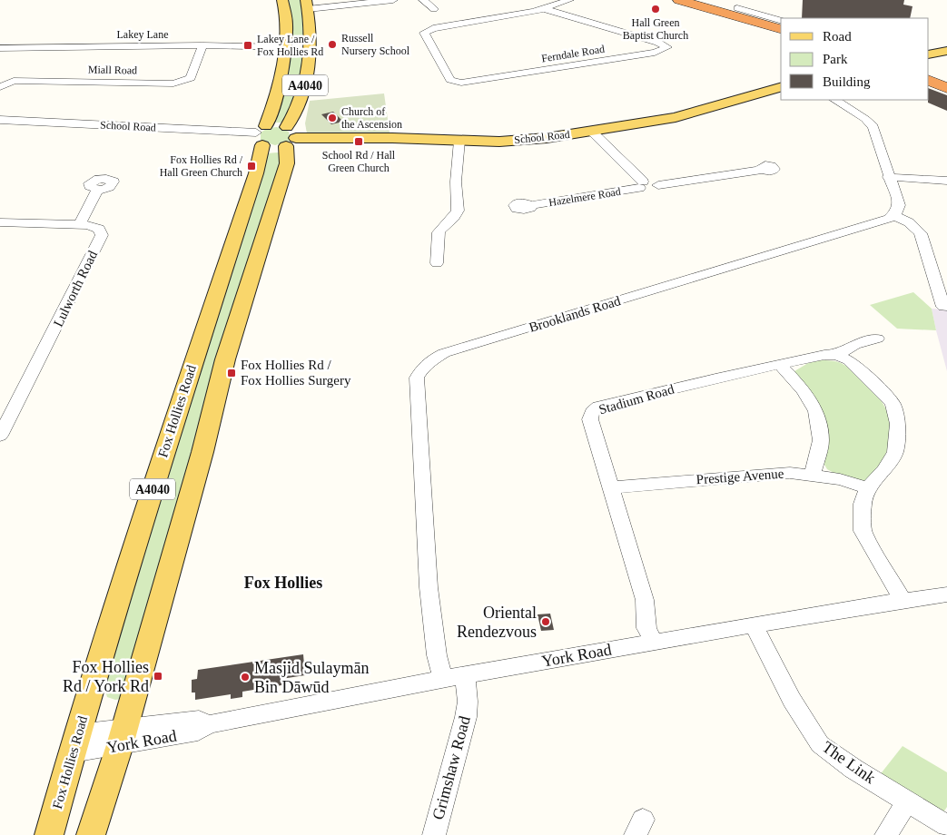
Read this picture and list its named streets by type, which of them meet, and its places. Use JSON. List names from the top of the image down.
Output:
{
  "streets": {
    "main road": ["A4040", "School Road", "Fox Hollies Road"],
    "street": [
      "Lakey Lane",
      "Ferndale Road",
      "Miall Road",
      "Hazelmere Road",
      "Lulworth Road",
      "Brooklands Road",
      "Stadium Road",
      "Prestige Avenue",
      "York Road",
      "The Link",
      "Grimshaw Road"
    ]
  },
  "crossings": [
    ["Lakey Lane", "Miall Road"],
    ["Lakey Lane", "Fox Hollies Road"],
    ["A4040", "School Road"],
    ["A4040", "York Road"],
    ["School Road", "Fox Hollies Road"],
    ["Brooklands Road", "York Road"],
    ["Stadium Road", "Prestige Avenue"],
    ["Stadium Road", "York Road"],
    ["Fox Hollies Road", "York Road"],
    ["York Road", "The Link"],
    ["York Road", "Grimshaw Road"]
  ],
  "districts": ["Fox Hollies"],
  "places": {
    "other": [
      "Hall Green Baptist Church",
      "Russell Nursery School",
      "Church of the Ascension",
      "Oriental Rendezvous",
      "Masjid Sulaymān Bin Dāwūd"
    ],
    "transit": [
      "Lakey Lane / Fox Hollies Rd",
      "School Rd / Hall Green Church",
      "Fox Hollies Rd / Hall Green Church",
      "Fox Hollies Rd / Fox Hollies Surgery",
      "Fox Hollies Rd / York Rd"
    ]
  },
  "legend": ["Road", "Park", "Building"]
}
